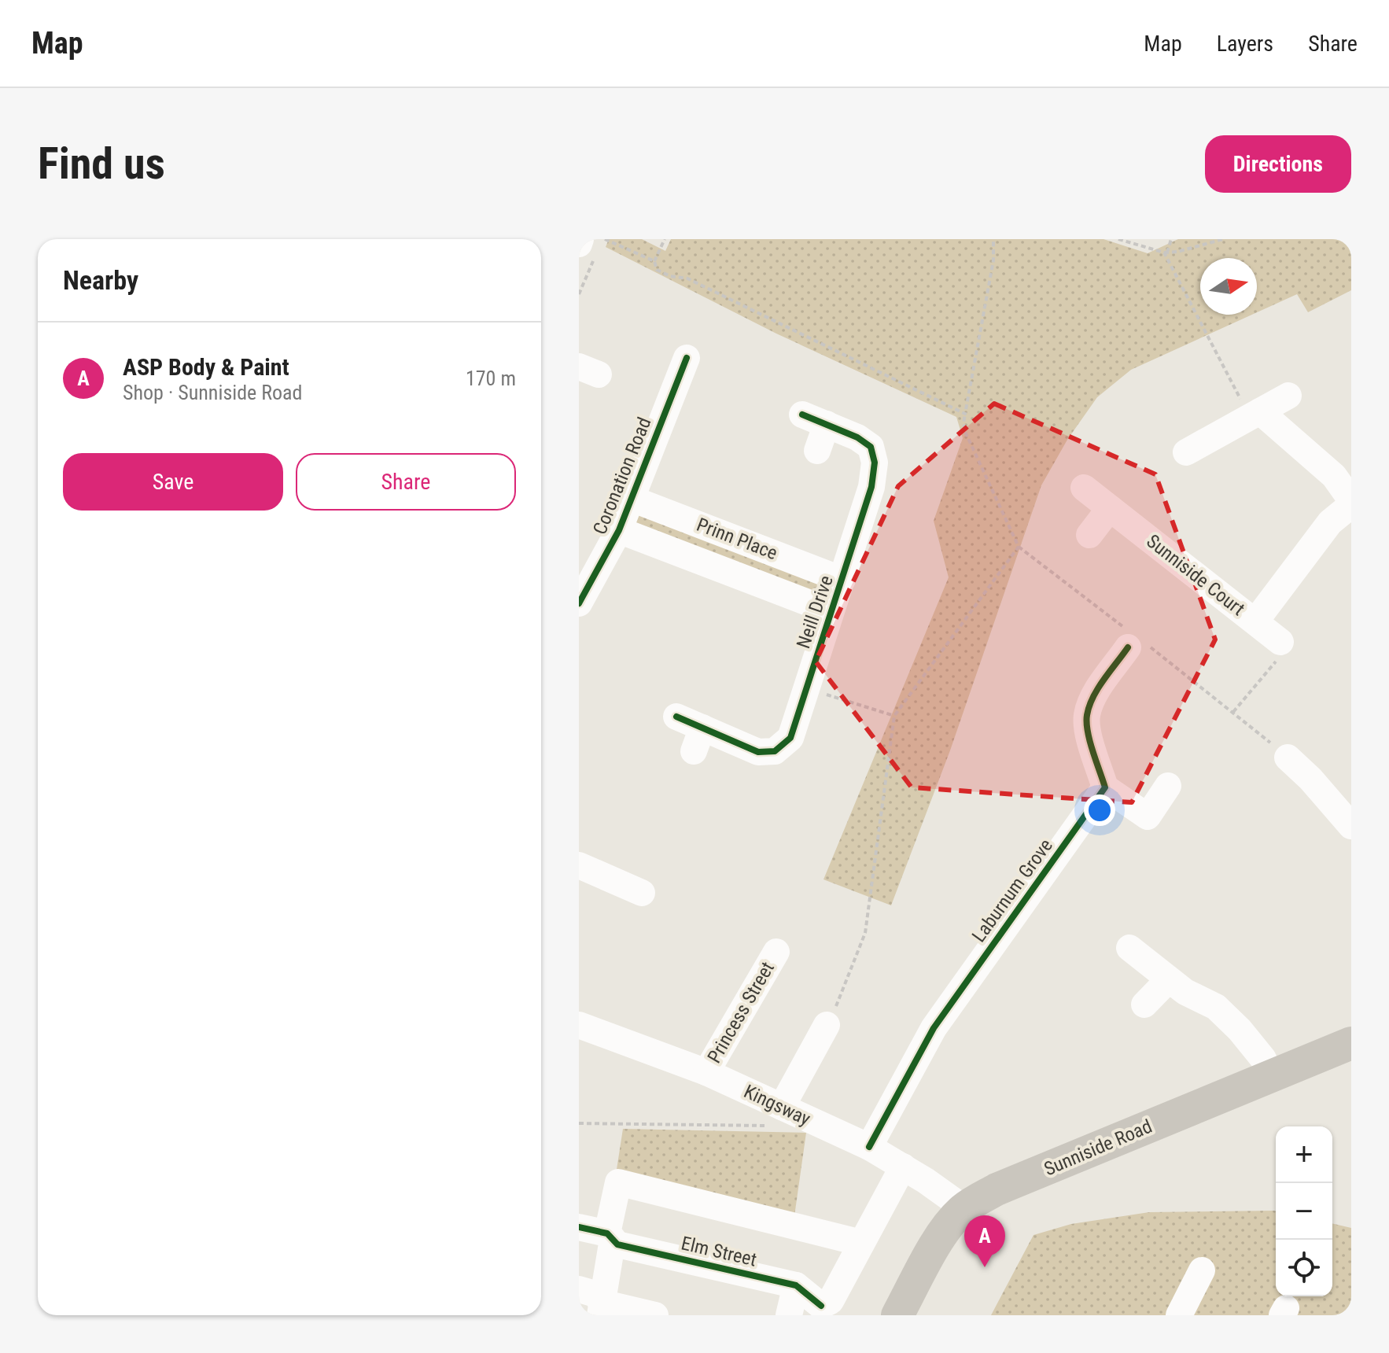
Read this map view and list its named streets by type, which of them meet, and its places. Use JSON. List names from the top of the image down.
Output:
{
  "streets": {
    "main road": ["Sunniside Road"],
    "street": [
      "Coronation Road",
      "Prinn Place",
      "Sunniside Court",
      "Neill Drive",
      "Laburnum Grove",
      "Princess Street",
      "Kingsway",
      "Elm Street"
    ]
  },
  "crossings": [
    ["Coronation Road", "Prinn Place"],
    ["Prinn Place", "Neill Drive"],
    ["Laburnum Grove", "Kingsway"],
    ["Princess Street", "Kingsway"],
    ["Kingsway", "Sunniside Road"]
  ],
  "north": "right",
  "page": {
    "header": "Map",
    "nav": ["Map", "Layers", "Share"],
    "buttons": [
      "Directions",
      ["Save", "Share"]
    ],
    "title": "Find us",
    "heading": "Nearby",
    "list": [
      {
        "mark": "A",
        "name": "ASP Body & Paint",
        "note": "Shop · Sunniside Road",
        "value": "170 m"
      }
    ],
    "map_buttons": ["+", "−"],
    "pins": "A"
  }
}
